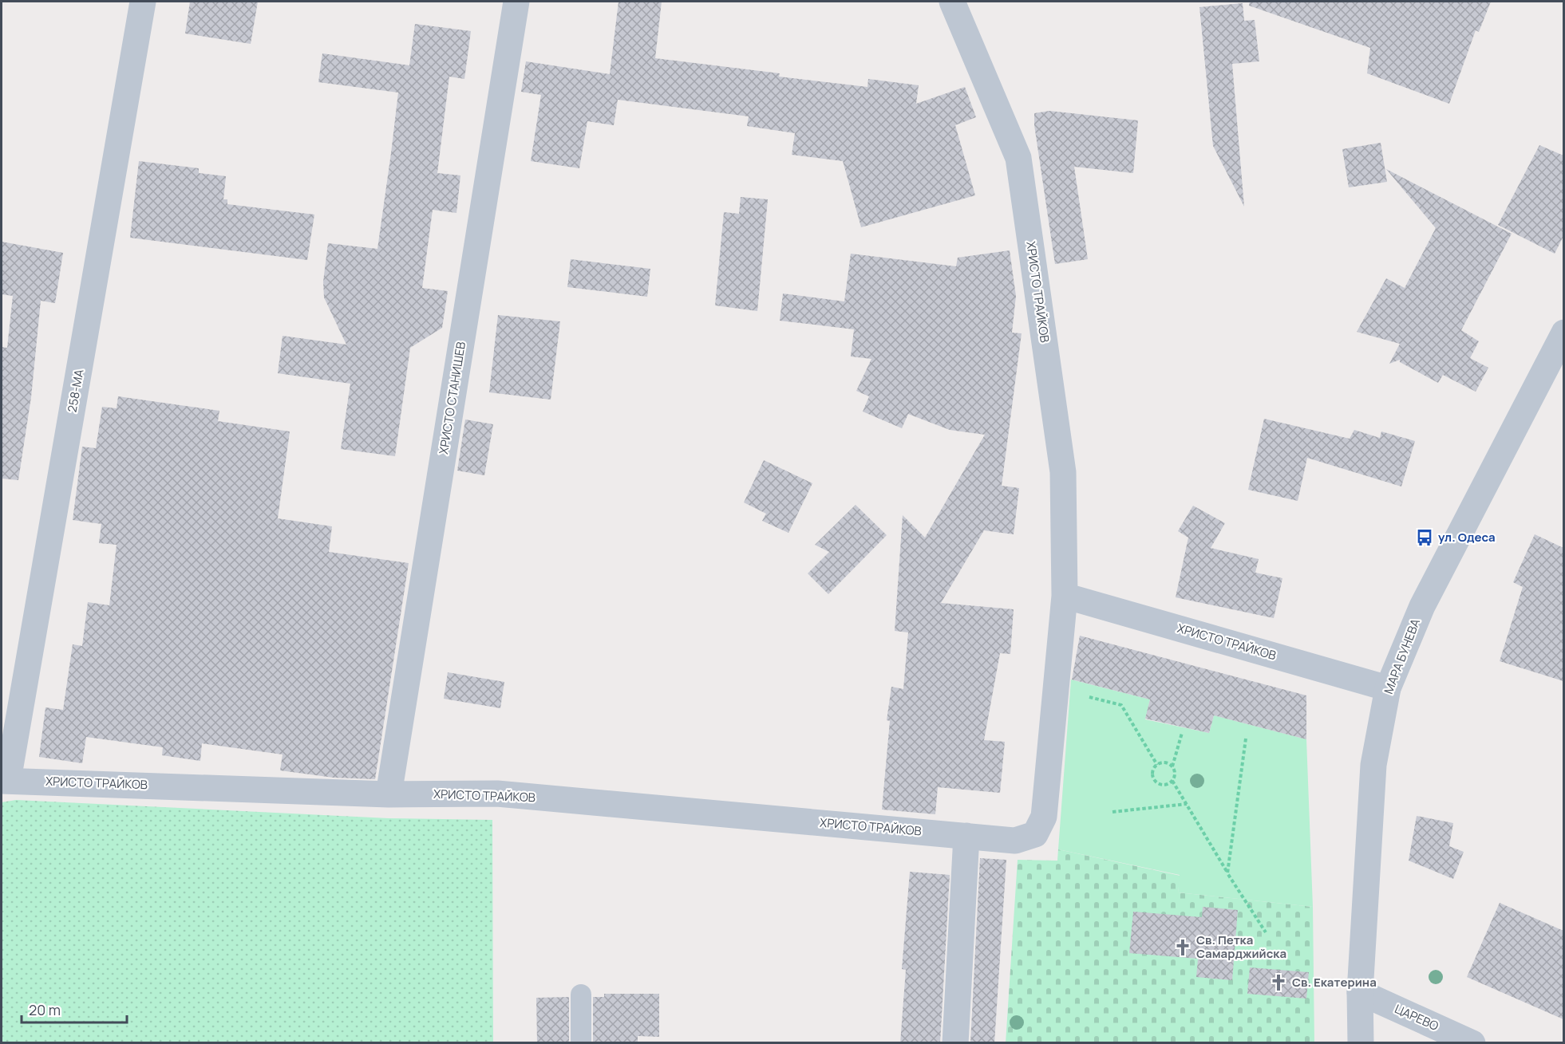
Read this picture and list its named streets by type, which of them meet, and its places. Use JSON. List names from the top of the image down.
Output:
{
  "streets": {
    "street": [
      "ХРИСТО ТРАЙКОВ",
      "258-МА",
      "ХРИСТО СТАНИШЕВ",
      "МАРА БУНЕВА",
      "ЦАРЕВО"
    ]
  },
  "crossings": [
    ["ХРИСТО ТРАЙКОВ", "258-МА"],
    ["ХРИСТО ТРАЙКОВ", "ХРИСТО СТАНИШЕВ"],
    ["ХРИСТО ТРАЙКОВ", "МАРА БУНЕВА"],
    ["МАРА БУНЕВА", "ЦАРЕВО"]
  ],
  "places": {
    "bus stop": ["ул. Одеса"],
    "church": ["Св. Петка Самарджийска", "Св. Екатерина"]
  },
  "scale_bar": "20 m"
}
